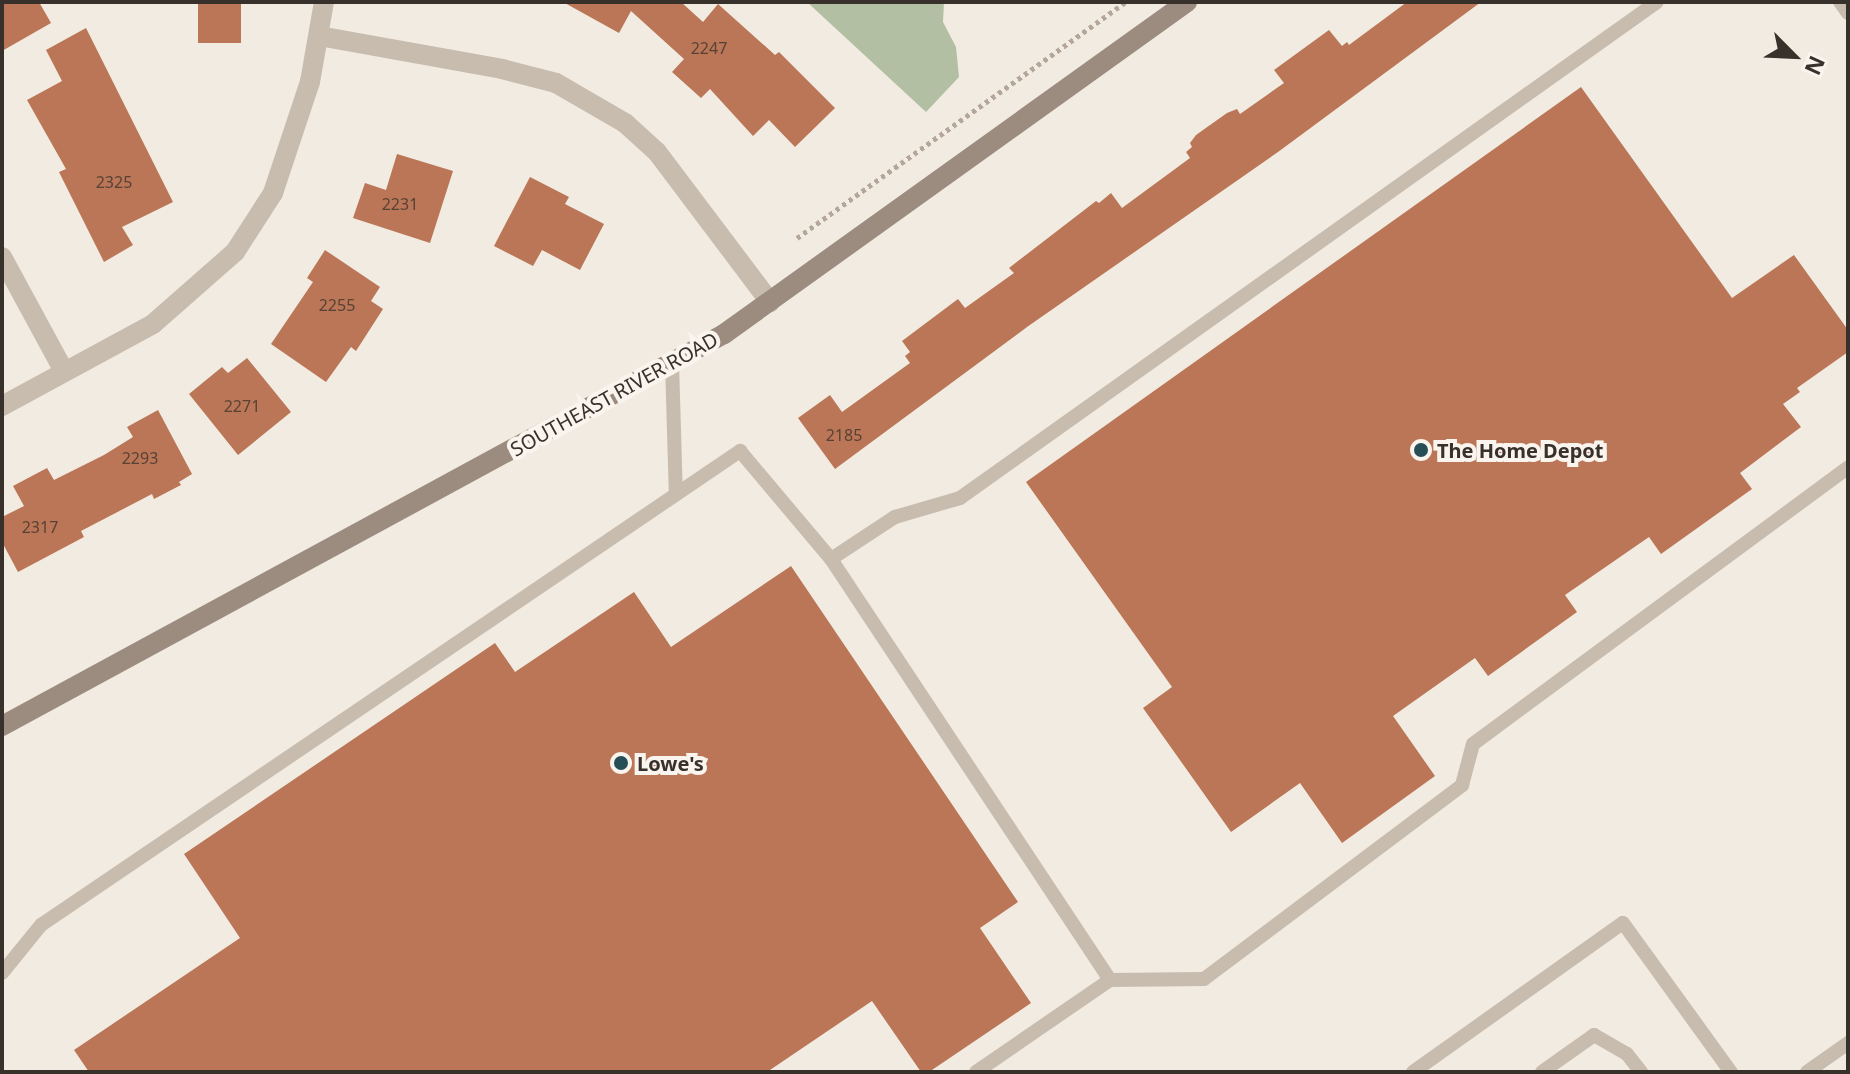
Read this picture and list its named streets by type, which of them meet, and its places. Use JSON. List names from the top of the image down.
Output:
{
  "streets": {
    "main road": ["SOUTHEAST RIVER ROAD"]
  },
  "places": ["The Home Depot", "Lowe's"],
  "house_numbers": [
    "2247",
    "2325",
    "2231",
    "2255",
    "2271",
    "2185",
    "2293",
    "2317"
  ],
  "north": "bottom right"
}
